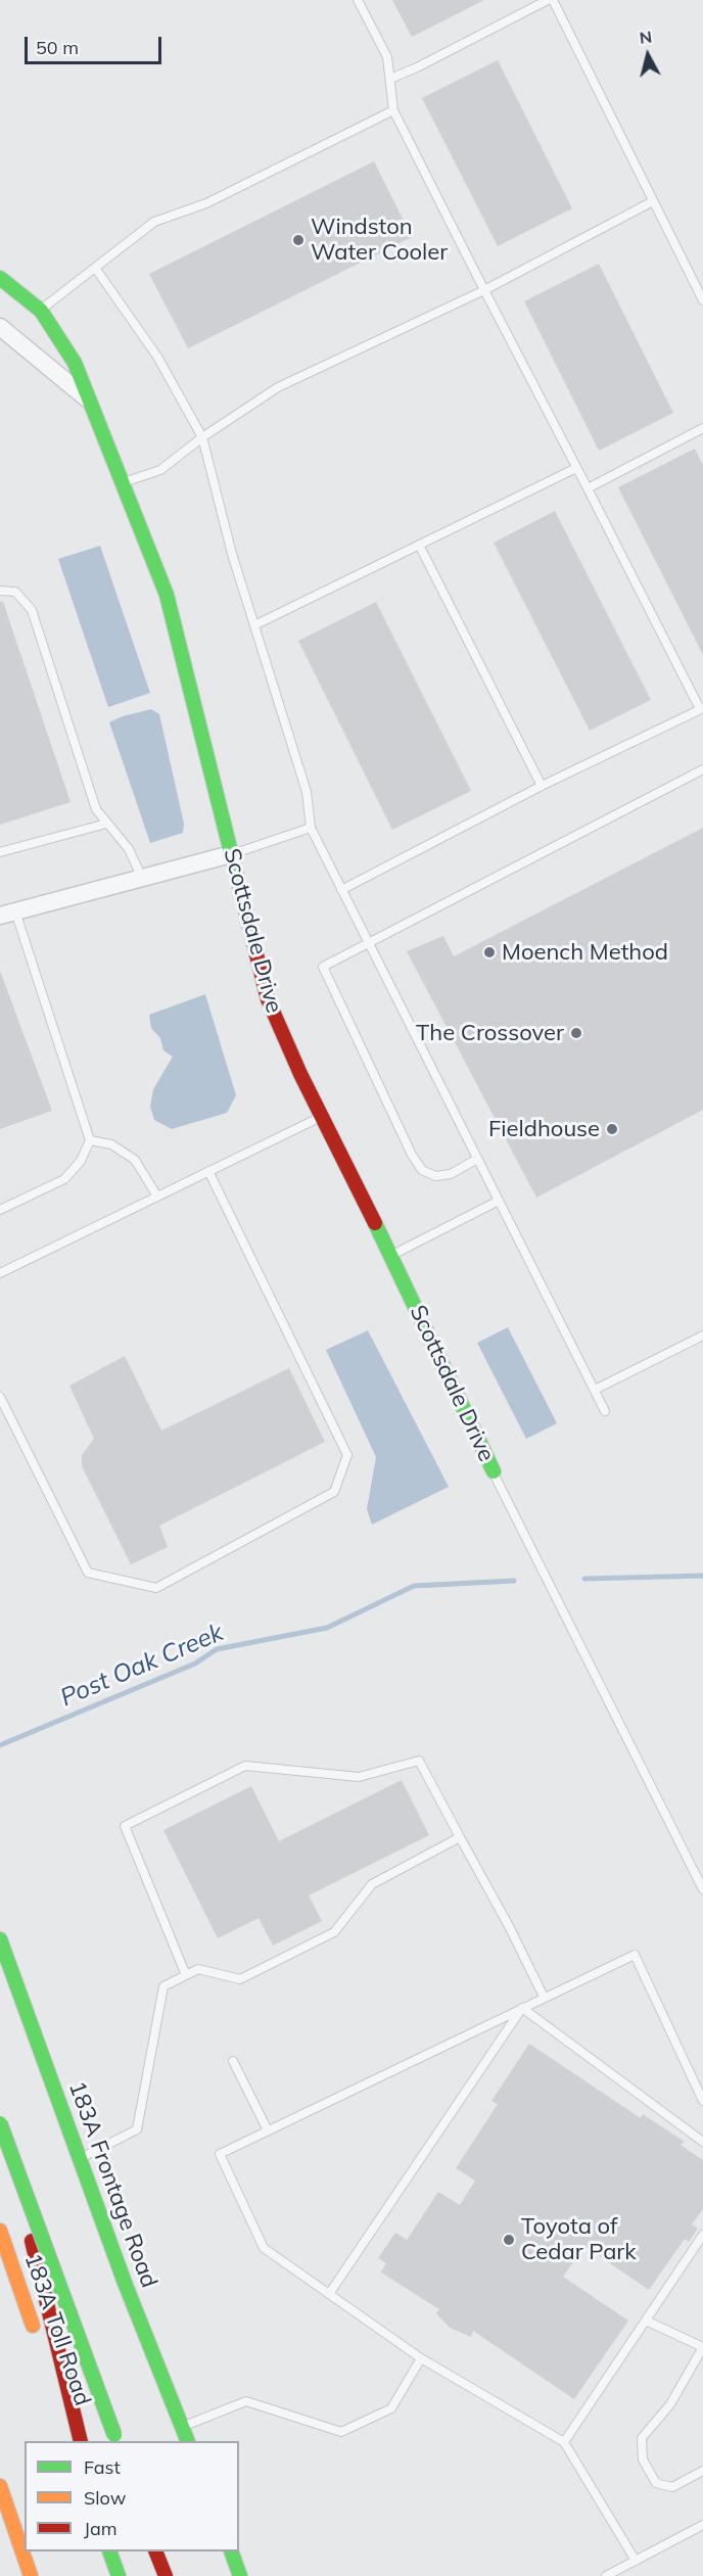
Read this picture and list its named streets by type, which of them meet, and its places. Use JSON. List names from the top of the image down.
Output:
{
  "streets": {
    "main road": ["Scottsdale Drive", "183A Frontage Road", "183A Toll Road"]
  },
  "water": ["Post Oak Creek"],
  "places": [
    "Windston Water Cooler",
    "Moench Method",
    "The Crossover",
    "Fieldhouse",
    "Toyota of Cedar Park"
  ],
  "legend": ["Fast", "Slow", "Jam"],
  "scale_bar": "50 m",
  "north": "top"
}
